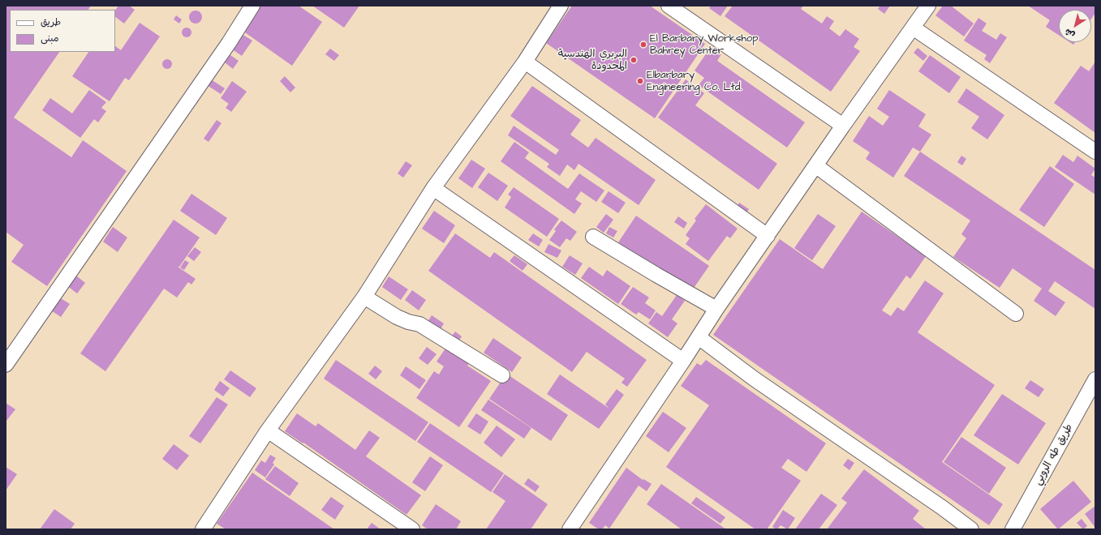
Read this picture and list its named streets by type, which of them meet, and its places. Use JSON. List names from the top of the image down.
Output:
{
  "streets": {
    "street": ["طريق طه الروبي"]
  },
  "places": ["El Barbary Workshop Bahrey Center", "البربري الهندسية المحدودة", "Elbarbary Engineering Co. Ltd."],
  "legend": ["طريق", "مبنى"],
  "north": "bottom left"
}
